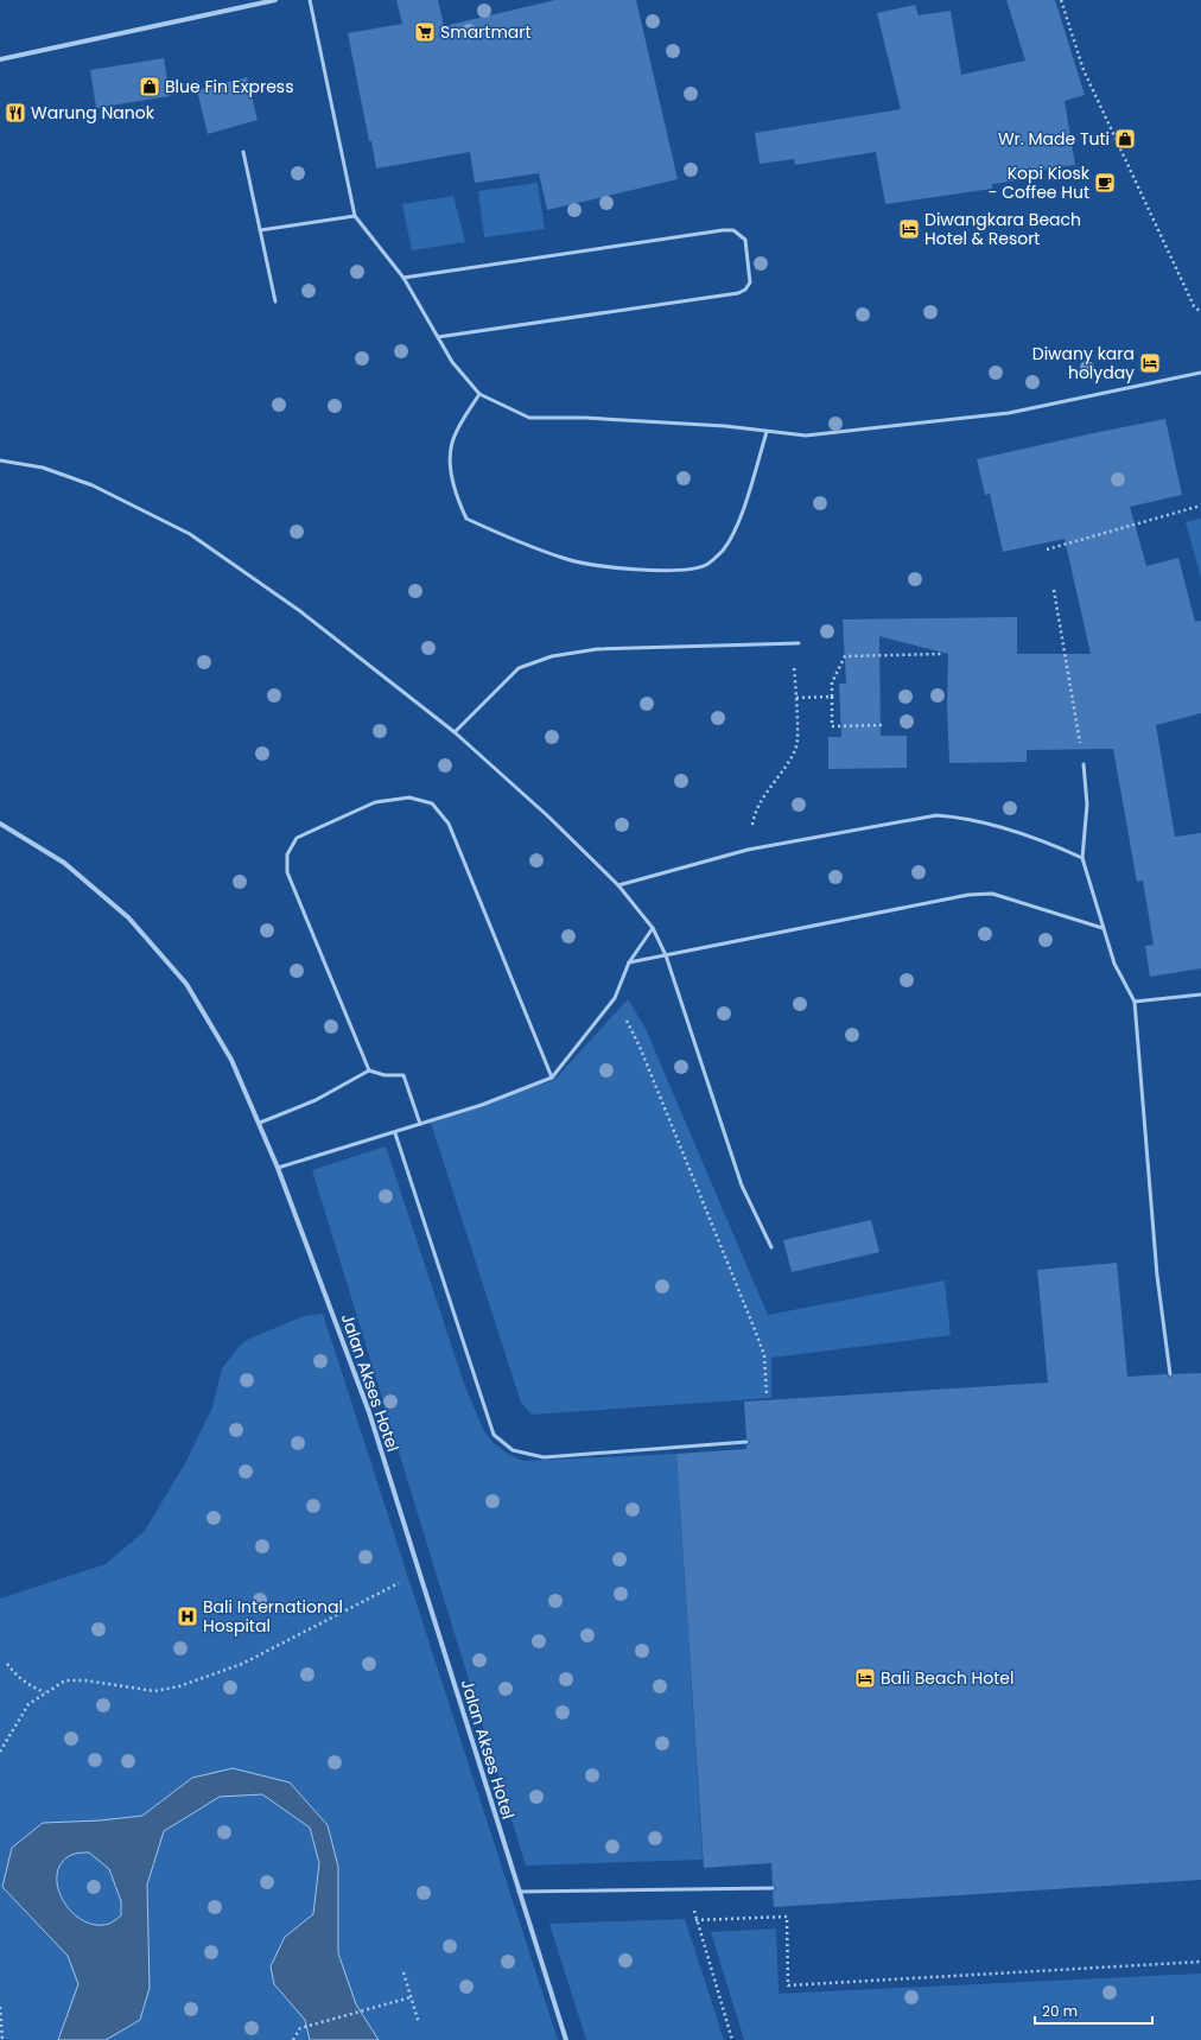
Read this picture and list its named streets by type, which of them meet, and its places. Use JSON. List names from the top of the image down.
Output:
{
  "streets": {
    "street": ["Jalan Akses Hotel"]
  },
  "places": {
    "supermarket": ["Smartmart"],
    "shop": ["Blue Fin Express", "Wr. Made Tuti"],
    "restaurant": ["Warung Nanok"],
    "cafe": ["Kopi Kiosk - Coffee Hut"],
    "hotel": ["Diwangkara Beach Hotel & Resort", "Diwany kara holyday", "Bali Beach Hotel"],
    "hospital": ["Bali International Hospital"]
  },
  "scale_bar": "20 m"
}
